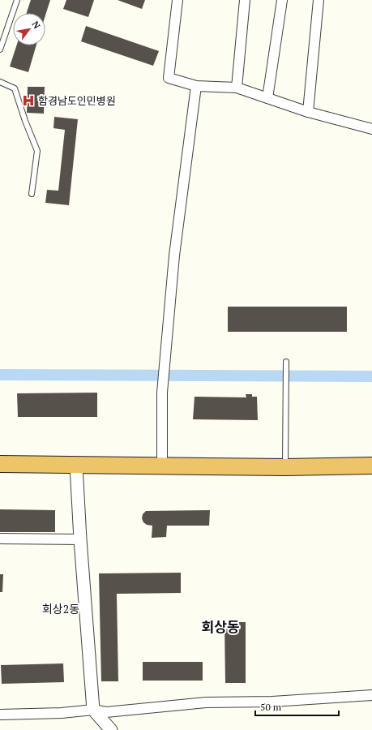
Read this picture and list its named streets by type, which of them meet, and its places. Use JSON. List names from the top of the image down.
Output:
{
  "districts": ["회상2동", "회상동"],
  "places": {
    "hospital": ["함경남도인민병원"]
  },
  "scale_bar": "50 m",
  "north": "top right"
}
